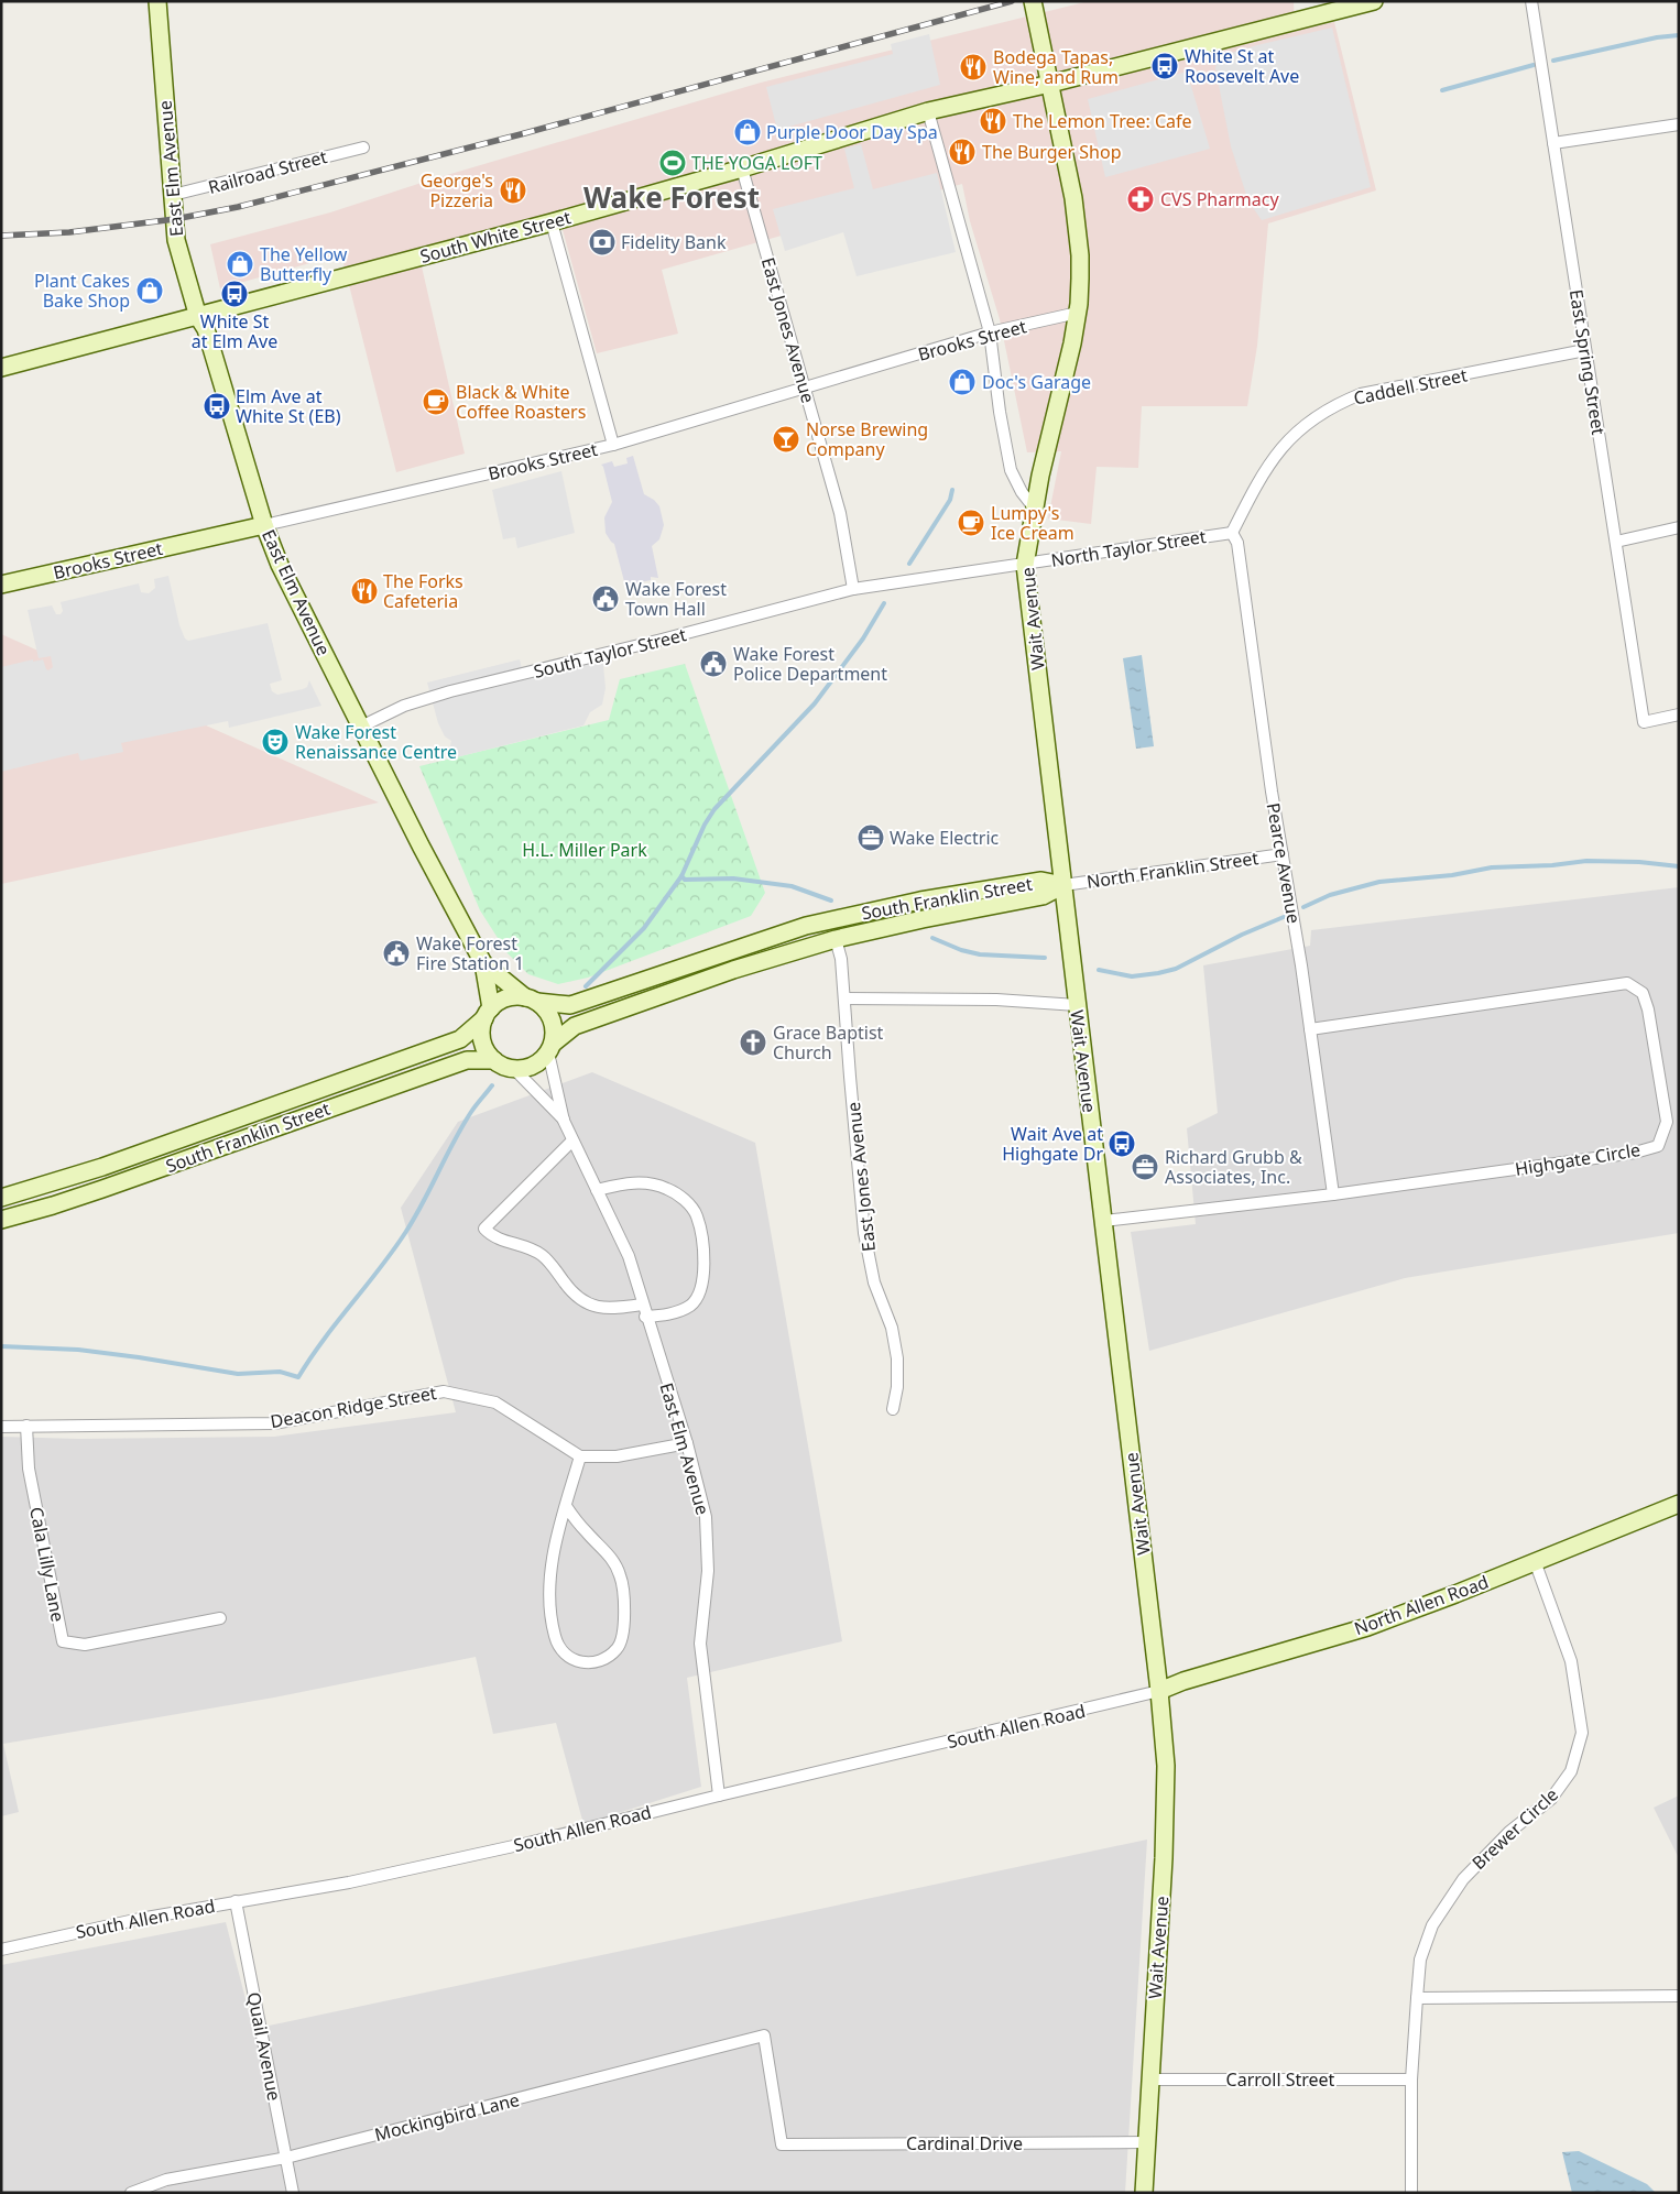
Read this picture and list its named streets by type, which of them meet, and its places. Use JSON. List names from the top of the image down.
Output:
{
  "streets": {
    "street": [
      "East Elm Avenue",
      "Railroad Street",
      "South White Street",
      "East Jones Avenue",
      "Brooks Street",
      "East Spring Street",
      "Caddell Street",
      "North Taylor Street",
      "Wait Avenue",
      "South Taylor Street",
      "Pearce Avenue",
      "North Franklin Street",
      "South Franklin Street",
      "Highgate Circle",
      "Deacon Ridge Street",
      "Cala Lilly Lane",
      "North Allen Road",
      "South Allen Road",
      "Brewer Circle",
      "Quail Avenue",
      "Carroll Street",
      "Mockingbird Lane",
      "Cardinal Drive"
    ]
  },
  "crossings": [
    ["East Elm Avenue", "Railroad Street"],
    ["East Elm Avenue", "South White Street"],
    ["East Elm Avenue", "Brooks Street"],
    ["East Elm Avenue", "South Taylor Street"],
    ["East Elm Avenue", "South Franklin Street"],
    ["East Elm Avenue", "South Allen Road"],
    ["South White Street", "East Jones Avenue"],
    ["South White Street", "Wait Avenue"],
    ["East Jones Avenue", "Brooks Street"],
    ["East Jones Avenue", "South Taylor Street"],
    ["East Jones Avenue", "South Franklin Street"],
    ["Brooks Street", "Wait Avenue"],
    ["East Spring Street", "Caddell Street"],
    ["Caddell Street", "North Taylor Street"],
    ["Caddell Street", "Pearce Avenue"],
    ["North Taylor Street", "Wait Avenue"],
    ["North Taylor Street", "South Taylor Street"],
    ["North Taylor Street", "Pearce Avenue"],
    ["Wait Avenue", "South Taylor Street"],
    ["Wait Avenue", "North Franklin Street"],
    ["Wait Avenue", "South Franklin Street"],
    ["Wait Avenue", "Highgate Circle"],
    ["Wait Avenue", "North Allen Road"],
    ["Wait Avenue", "South Allen Road"],
    ["Wait Avenue", "Carroll Street"],
    ["Wait Avenue", "Cardinal Drive"],
    ["Pearce Avenue", "North Franklin Street"],
    ["Pearce Avenue", "Highgate Circle"],
    ["North Franklin Street", "South Franklin Street"],
    ["Deacon Ridge Street", "Cala Lilly Lane"],
    ["North Allen Road", "South Allen Road"],
    ["North Allen Road", "Brewer Circle"],
    ["South Allen Road", "Quail Avenue"],
    ["Brewer Circle", "Carroll Street"],
    ["Quail Avenue", "Mockingbird Lane"],
    ["Mockingbird Lane", "Cardinal Drive"]
  ],
  "districts": ["Wake Forest"],
  "parks": ["H.L. Miller Park"],
  "places": {
    "bus stop": [
      "White St at Roosevelt Ave",
      "White St at Elm Ave",
      "Elm Ave at White St (EB)",
      "Wait Ave at Highgate Dr"
    ],
    "restaurant": [
      "Bodega Tapas, Wine, and Rum",
      "The Lemon Tree: Cafe",
      "The Burger Shop",
      "George's Pizzeria",
      "The Forks Cafeteria"
    ],
    "shop": [
      "Purple Door Day Spa",
      "The Yellow Butterfly",
      "Plant Cakes Bake Shop",
      "Doc's Garage"
    ],
    "sports": ["THE YOGA LOFT"],
    "pharmacy": ["CVS Pharmacy"],
    "bank": ["Fidelity Bank"],
    "cafe": ["Black & White Coffee Roasters", "Lumpy's Ice Cream"],
    "bar": ["Norse Brewing Company"],
    "public building": ["Wake Forest Town Hall", "Wake Forest Police Department", "Wake Forest Fire Station 1"],
    "theatre": ["Wake Forest Renaissance Centre"],
    "office": ["Wake Electric", "Richard Grubb & Associates, Inc."],
    "church": ["Grace Baptist Church"]
  }
}
